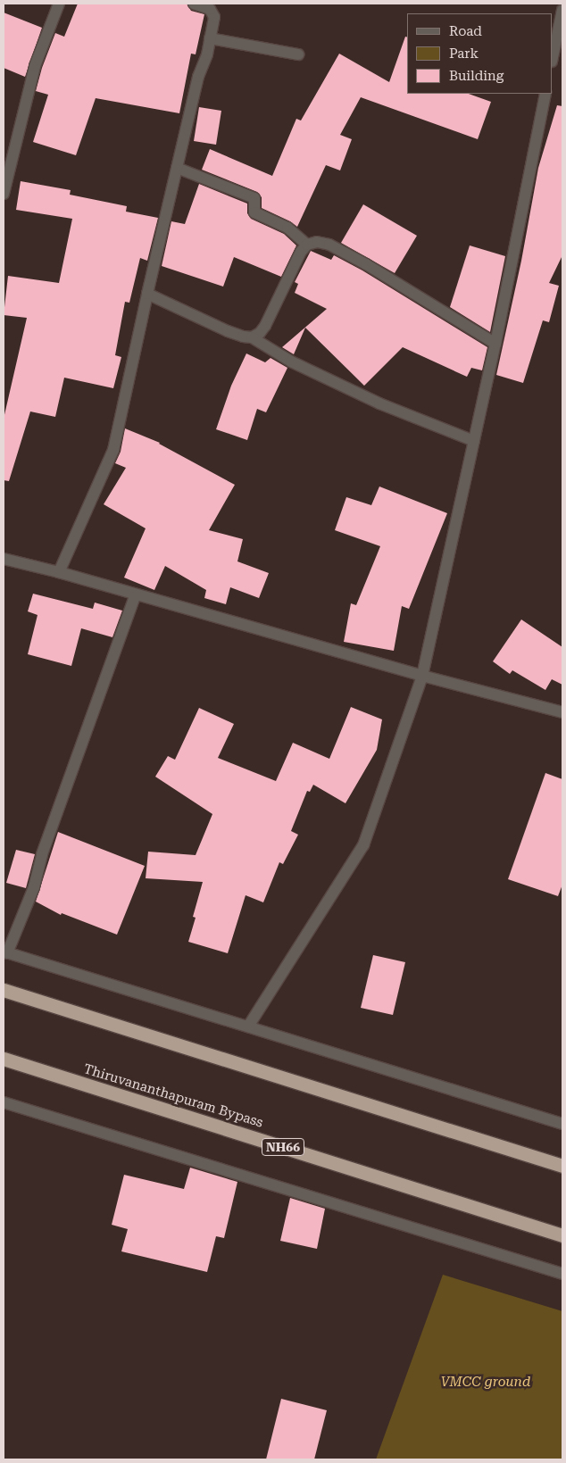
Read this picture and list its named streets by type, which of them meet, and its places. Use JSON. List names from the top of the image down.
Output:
{
  "streets": {
    "highway": ["Thiruvananthapuram Bypass", "NH66"]
  },
  "parks": ["VMCC ground"],
  "legend": ["Road", "Park", "Building"]
}
